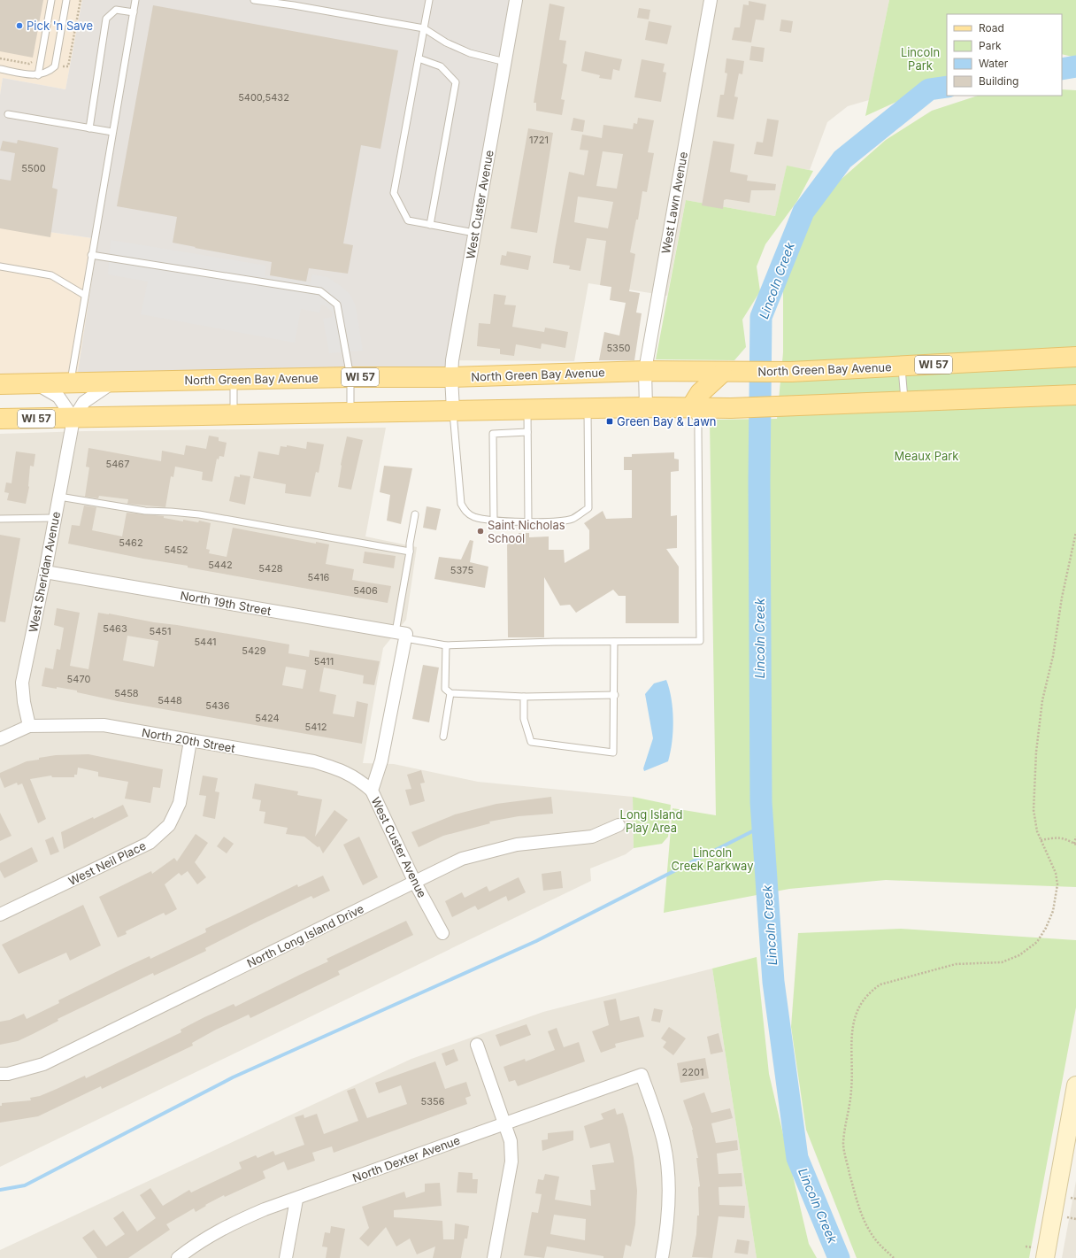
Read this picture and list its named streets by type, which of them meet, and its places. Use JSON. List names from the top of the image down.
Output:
{
  "streets": {
    "main road": ["WI 57", "North Green Bay Avenue"],
    "street": [
      "West Lawn Avenue",
      "West Custer Avenue",
      "West Sheridan Avenue",
      "North 19th Street",
      "North 20th Street",
      "West Neil Place",
      "North Long Island Drive",
      "North Dexter Avenue"
    ]
  },
  "crossings": [
    ["West Lawn Avenue", "WI 57"],
    ["West Lawn Avenue", "North Green Bay Avenue"],
    ["West Custer Avenue", "WI 57"],
    ["West Custer Avenue", "North Green Bay Avenue"],
    ["West Custer Avenue", "North 19th Street"],
    ["West Custer Avenue", "North 20th Street"],
    ["West Custer Avenue", "North Long Island Drive"],
    ["WI 57", "West Sheridan Avenue"],
    ["North Green Bay Avenue", "West Sheridan Avenue"],
    ["West Sheridan Avenue", "North 19th Street"],
    ["West Sheridan Avenue", "North 20th Street"],
    ["North 20th Street", "West Neil Place"]
  ],
  "water": ["Lincoln Creek"],
  "parks": [
    "Lincoln Park",
    "Meaux Park",
    "Long Island Play Area",
    "Lincoln Creek Parkway"
  ],
  "places": {
    "other": ["Pick 'n Save", "Saint Nicholas School"],
    "transit": ["Green Bay & Lawn"]
  },
  "house_numbers": [
    "5400,5432",
    "1721",
    "5500",
    "5350",
    "5467",
    "5462",
    "5452",
    "5442",
    "5428",
    "5375",
    "5416",
    "5406",
    "5463",
    "5451",
    "5441",
    "5429",
    "5411",
    "5470",
    "5458",
    "5448",
    "5436",
    "5424",
    "5412",
    "2201",
    "5356"
  ],
  "legend": [
    "Road",
    "Park",
    "Water",
    "Building"
  ]
}
